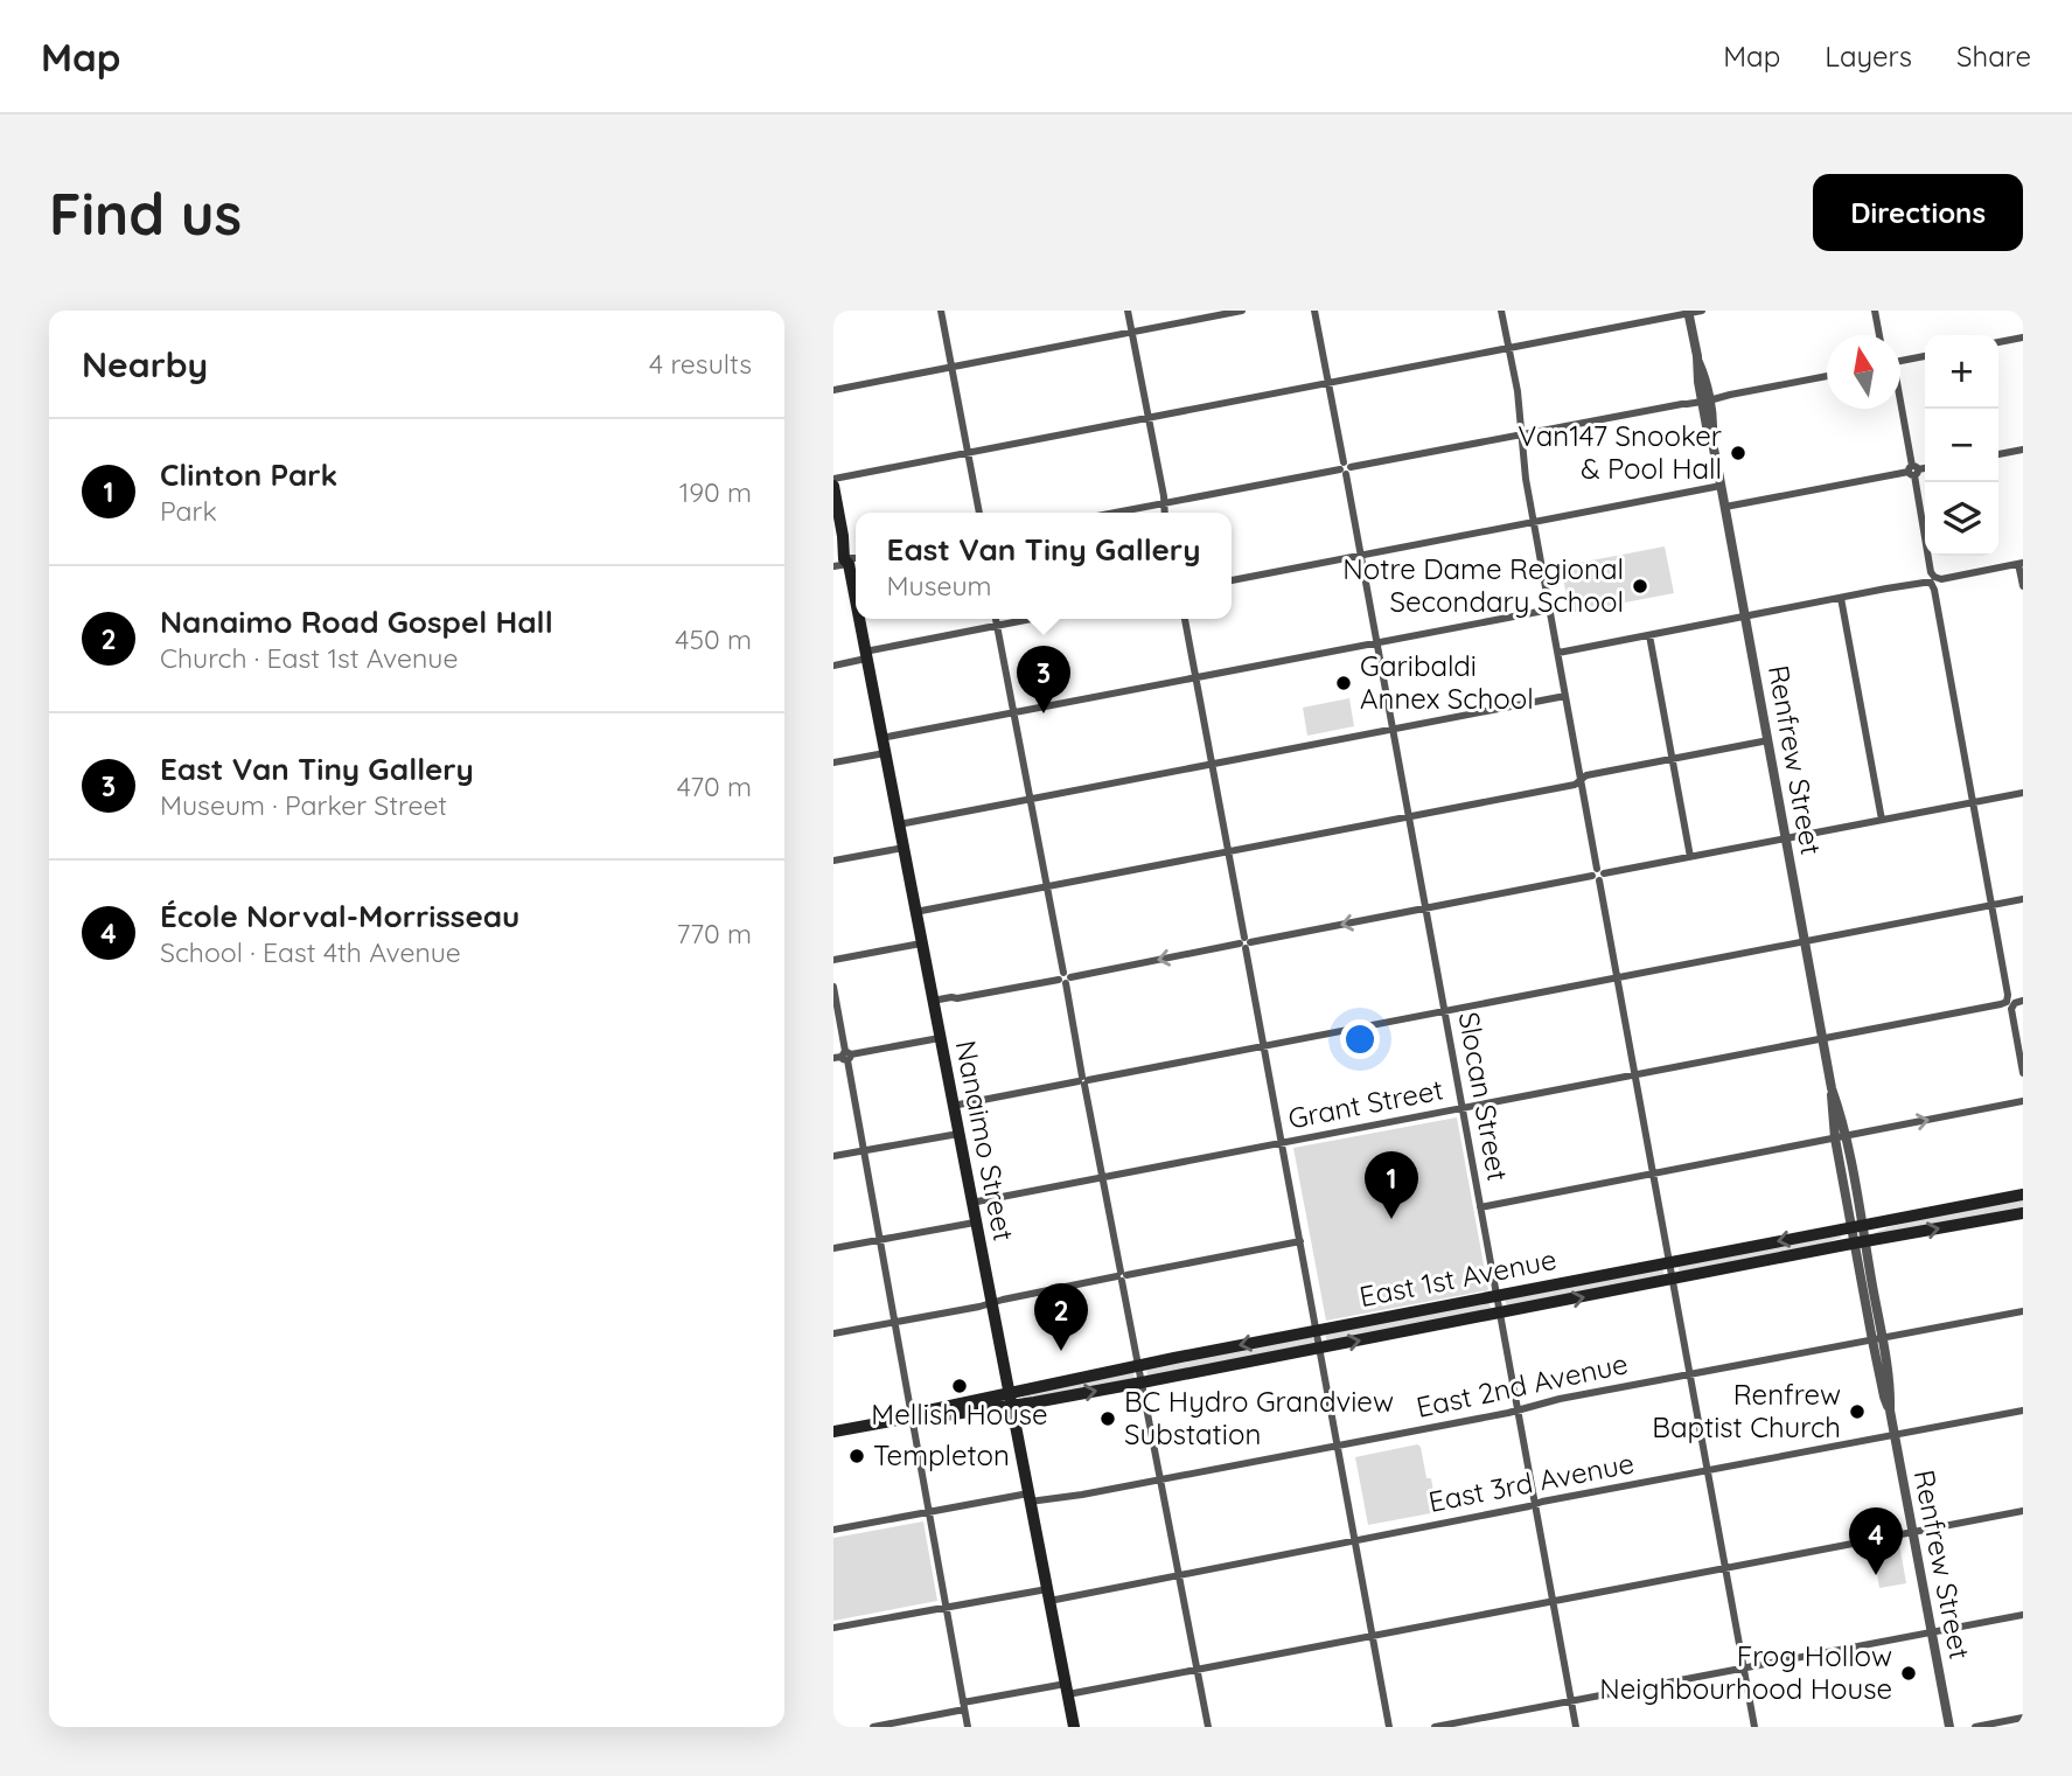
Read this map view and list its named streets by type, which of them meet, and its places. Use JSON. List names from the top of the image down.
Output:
{
  "streets": {
    "main road": ["Nanaimo Street", "East 1st Avenue"],
    "street": [
      "Renfrew Street",
      "Slocan Street",
      "Grant Street",
      "East 2nd Avenue",
      "East 3rd Avenue"
    ]
  },
  "crossings": [
    ["Renfrew Street", "Grant Street"],
    ["Renfrew Street", "East 1st Avenue"],
    ["Renfrew Street", "East 2nd Avenue"],
    ["Renfrew Street", "East 3rd Avenue"],
    ["Slocan Street", "Grant Street"],
    ["Slocan Street", "East 1st Avenue"],
    ["Slocan Street", "East 2nd Avenue"],
    ["Slocan Street", "East 3rd Avenue"],
    ["Grant Street", "Nanaimo Street"],
    ["Nanaimo Street", "East 1st Avenue"],
    ["Nanaimo Street", "East 2nd Avenue"],
    ["Nanaimo Street", "East 3rd Avenue"]
  ],
  "places": [
    "Van147 Snooker & Pool Hall",
    "Notre Dame Regional Secondary School",
    "Garibaldi Annex School",
    "Mellish House",
    "Renfrew Baptist Church",
    "BC Hydro Grandview Substation",
    "Templeton",
    "Frog Hollow Neighbourhood House"
  ],
  "north": "top",
  "page": {
    "header": "Map",
    "nav": ["Map", "Layers", "Share"],
    "buttons": "Directions",
    "title": "Find us",
    "heading": ["Nearby", "4 results"],
    "map_buttons": ["+", "−"],
    "list": [
      {
        "mark": "1",
        "name": "Clinton Park",
        "note": "Park",
        "value": "190 m"
      },
      {
        "mark": "2",
        "name": "Nanaimo Road Gospel Hall",
        "note": "Church · East 1st Avenue",
        "value": "450 m"
      },
      {
        "mark": "3",
        "name": "East Van Tiny Gallery",
        "note": "Museum · Parker Street",
        "value": "470 m"
      },
      {
        "mark": "4",
        "name": "École Norval-Morrisseau",
        "note": "School · East 4th Avenue",
        "value": "770 m"
      }
    ],
    "popup": ["East Van Tiny Gallery", "Museum"],
    "pins": [
      "3",
      "1",
      "2",
      "4"
    ]
  }
}
